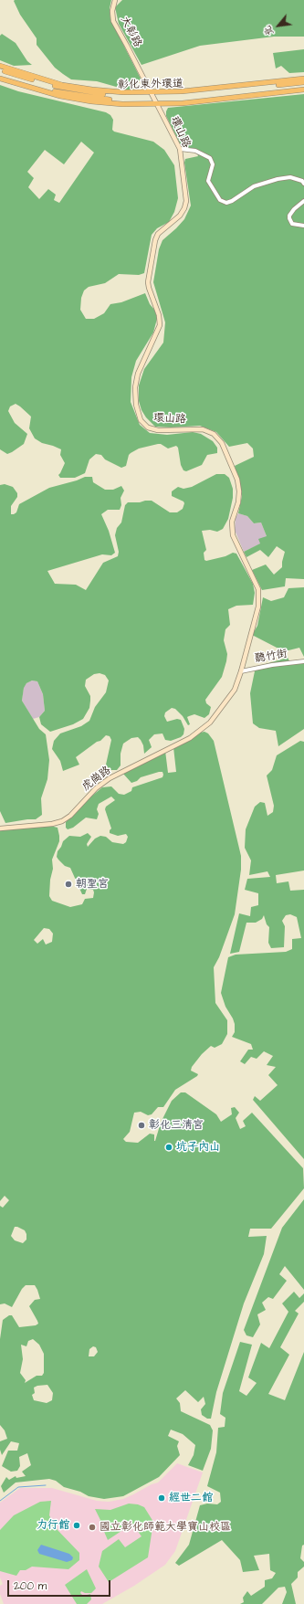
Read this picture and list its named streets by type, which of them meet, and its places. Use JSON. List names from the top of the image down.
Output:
{
  "streets": {
    "main road": [
      "大彰路",
      "彰化東外環道",
      "環山路",
      "虎崗路"
    ],
    "street": ["聽竹街"]
  },
  "crossings": [
    ["大彰路", "環山路"],
    ["彰化東外環道", "環山路"],
    ["環山路", "聽竹街"],
    ["環山路", "虎崗路"]
  ],
  "places": [
    "朝聖宮",
    "彰化三清宮",
    "坑子內山",
    "經世二館",
    "力行館",
    "國立彰化師範大學寶山校區"
  ],
  "scale_bar": "200 m",
  "north": "bottom left"
}
